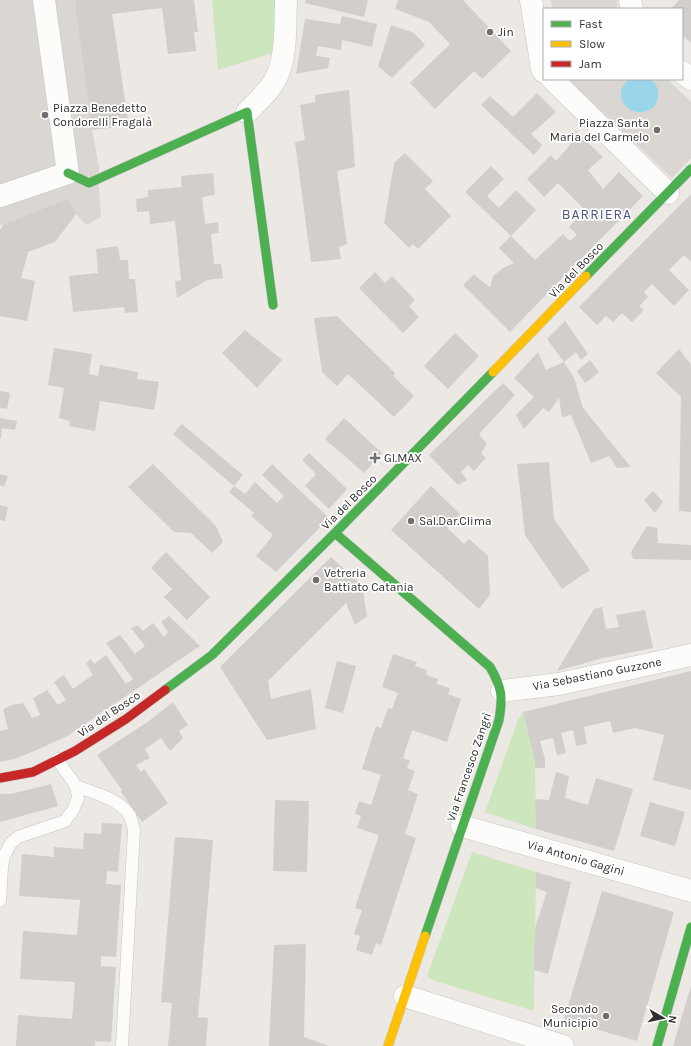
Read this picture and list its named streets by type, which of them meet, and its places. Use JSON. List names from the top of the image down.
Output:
{
  "streets": {
    "main road": ["Via del Bosco", "Via Francesco Zangrì"],
    "street": ["Via Sebastiano Guzzone", "Via Antonio Gagini"]
  },
  "crossings": [
    ["Via del Bosco", "Via Francesco Zangrì"],
    ["Via Sebastiano Guzzone", "Via Francesco Zangrì"],
    ["Via Francesco Zangrì", "Via Antonio Gagini"]
  ],
  "districts": ["BARRIERA"],
  "places": {
    "other": [
      "Jin",
      "Piazza Benedetto Condorelli Fragalà",
      "Piazza Santa Maria del Carmelo",
      "Sal.Dar.Clima",
      "Vetreria Battiato Catania",
      "Secondo Municipio"
    ],
    "health": ["GI.MAX"]
  },
  "legend": ["Fast", "Slow", "Jam"],
  "north": "right"
}
